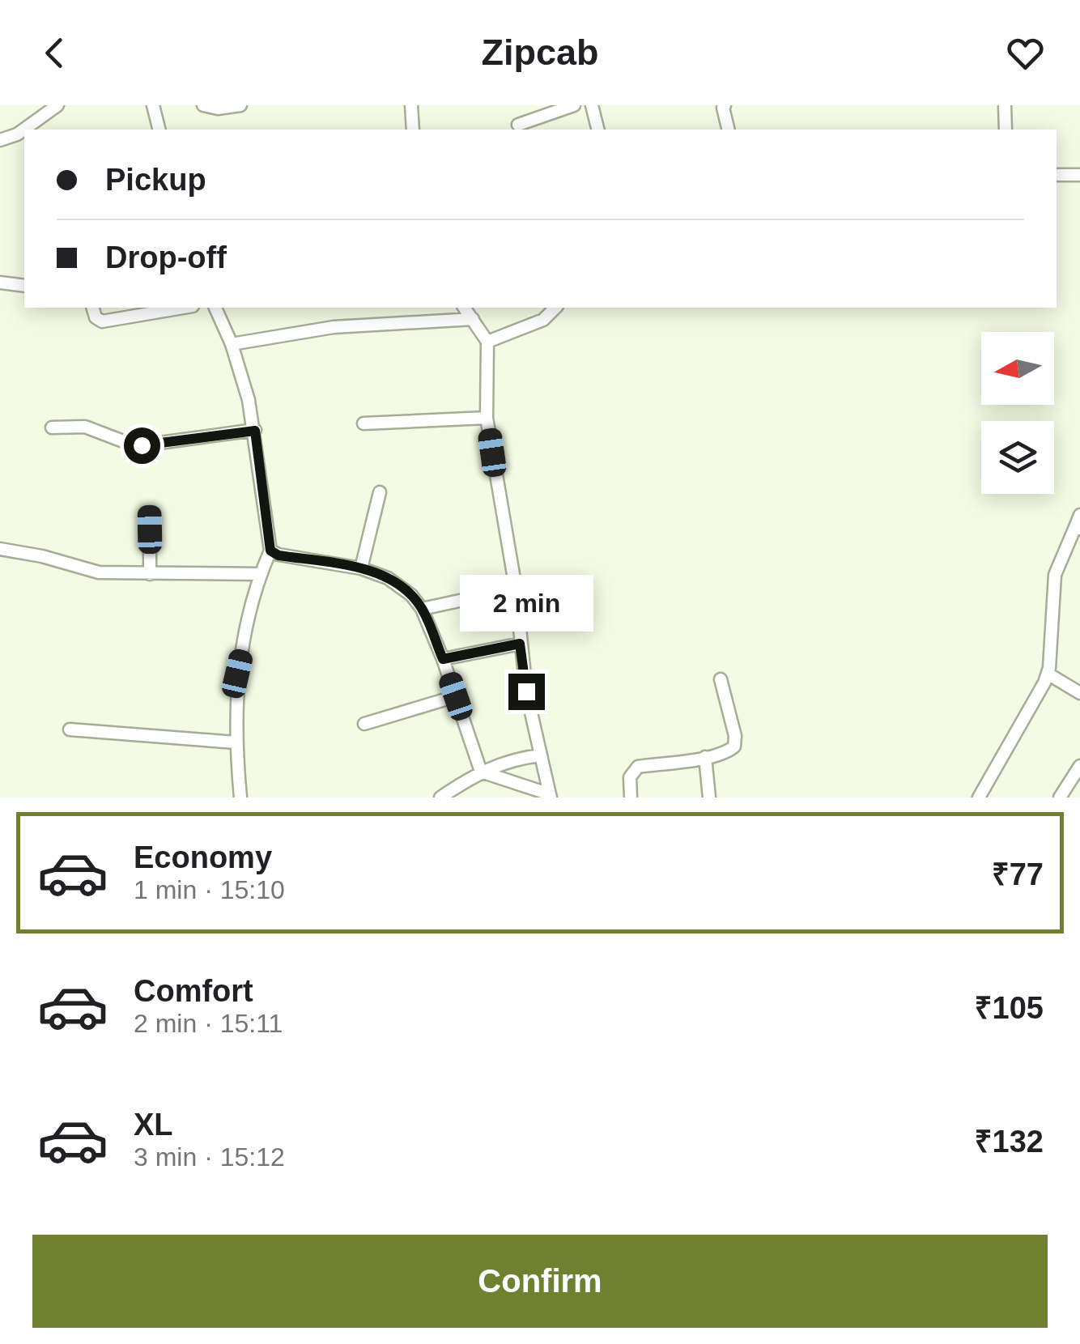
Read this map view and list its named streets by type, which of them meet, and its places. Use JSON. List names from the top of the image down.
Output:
{
  "north": "left",
  "page": {
    "header": "Zipcab",
    "banner": ["Pickup", "Drop-off"],
    "bubble": "2 min",
    "list": [
      {
        "name": "Economy",
        "note": "1 min · 15:10",
        "value": "₹77"
      },
      {
        "name": "Comfort",
        "note": "2 min · 15:11",
        "value": "₹105"
      },
      {
        "name": "XL",
        "note": "3 min · 15:12",
        "value": "₹132"
      }
    ],
    "buttons": "Confirm"
  }
}
